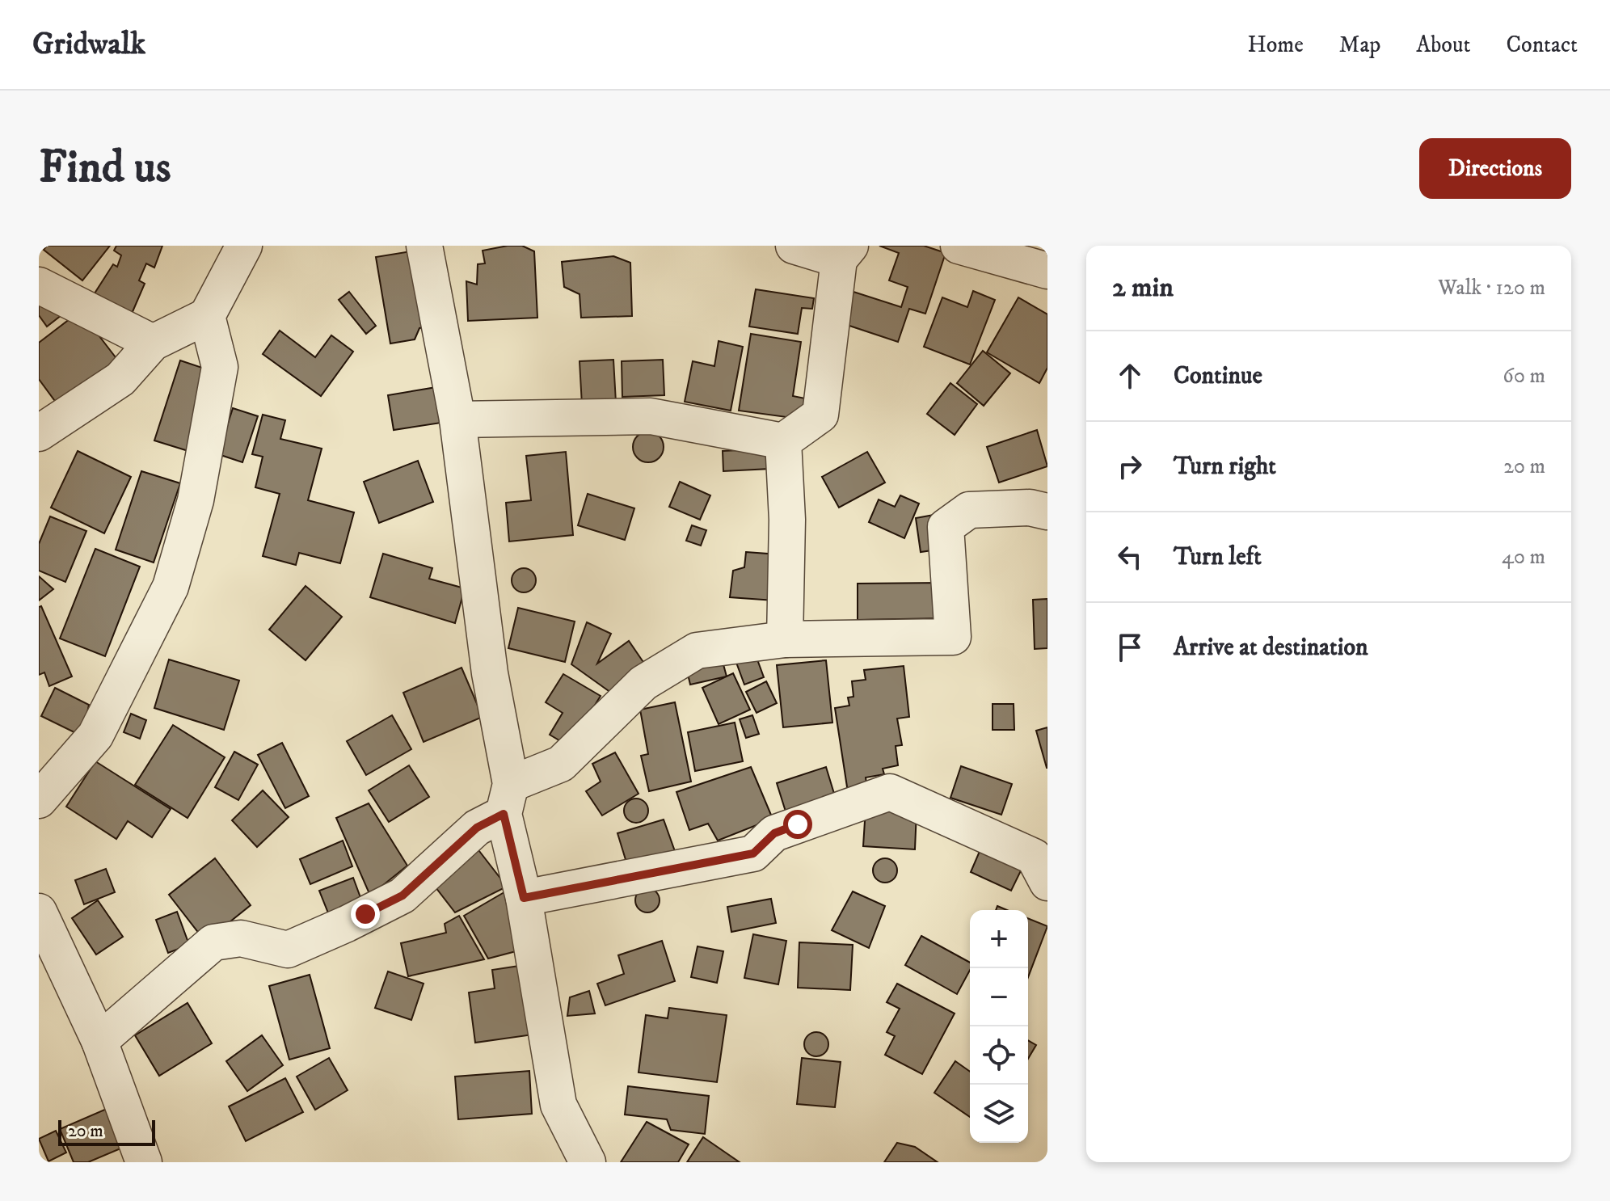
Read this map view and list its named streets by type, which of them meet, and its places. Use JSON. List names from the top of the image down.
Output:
{
  "scale_bar": "20 m",
  "page": {
    "header": "Gridwalk",
    "nav": [
      "Home",
      "Map",
      "About",
      "Contact"
    ],
    "buttons": "Directions",
    "title": "Find us",
    "heading": ["2 min", "Walk · 120 m"],
    "list": [
      ["Continue", "60 m"],
      ["Turn right", "20 m"],
      ["Turn left", "40 m"],
      "Arrive at destination"
    ],
    "map_buttons": ["+", "−"],
    "scale": "20 m"
  }
}
